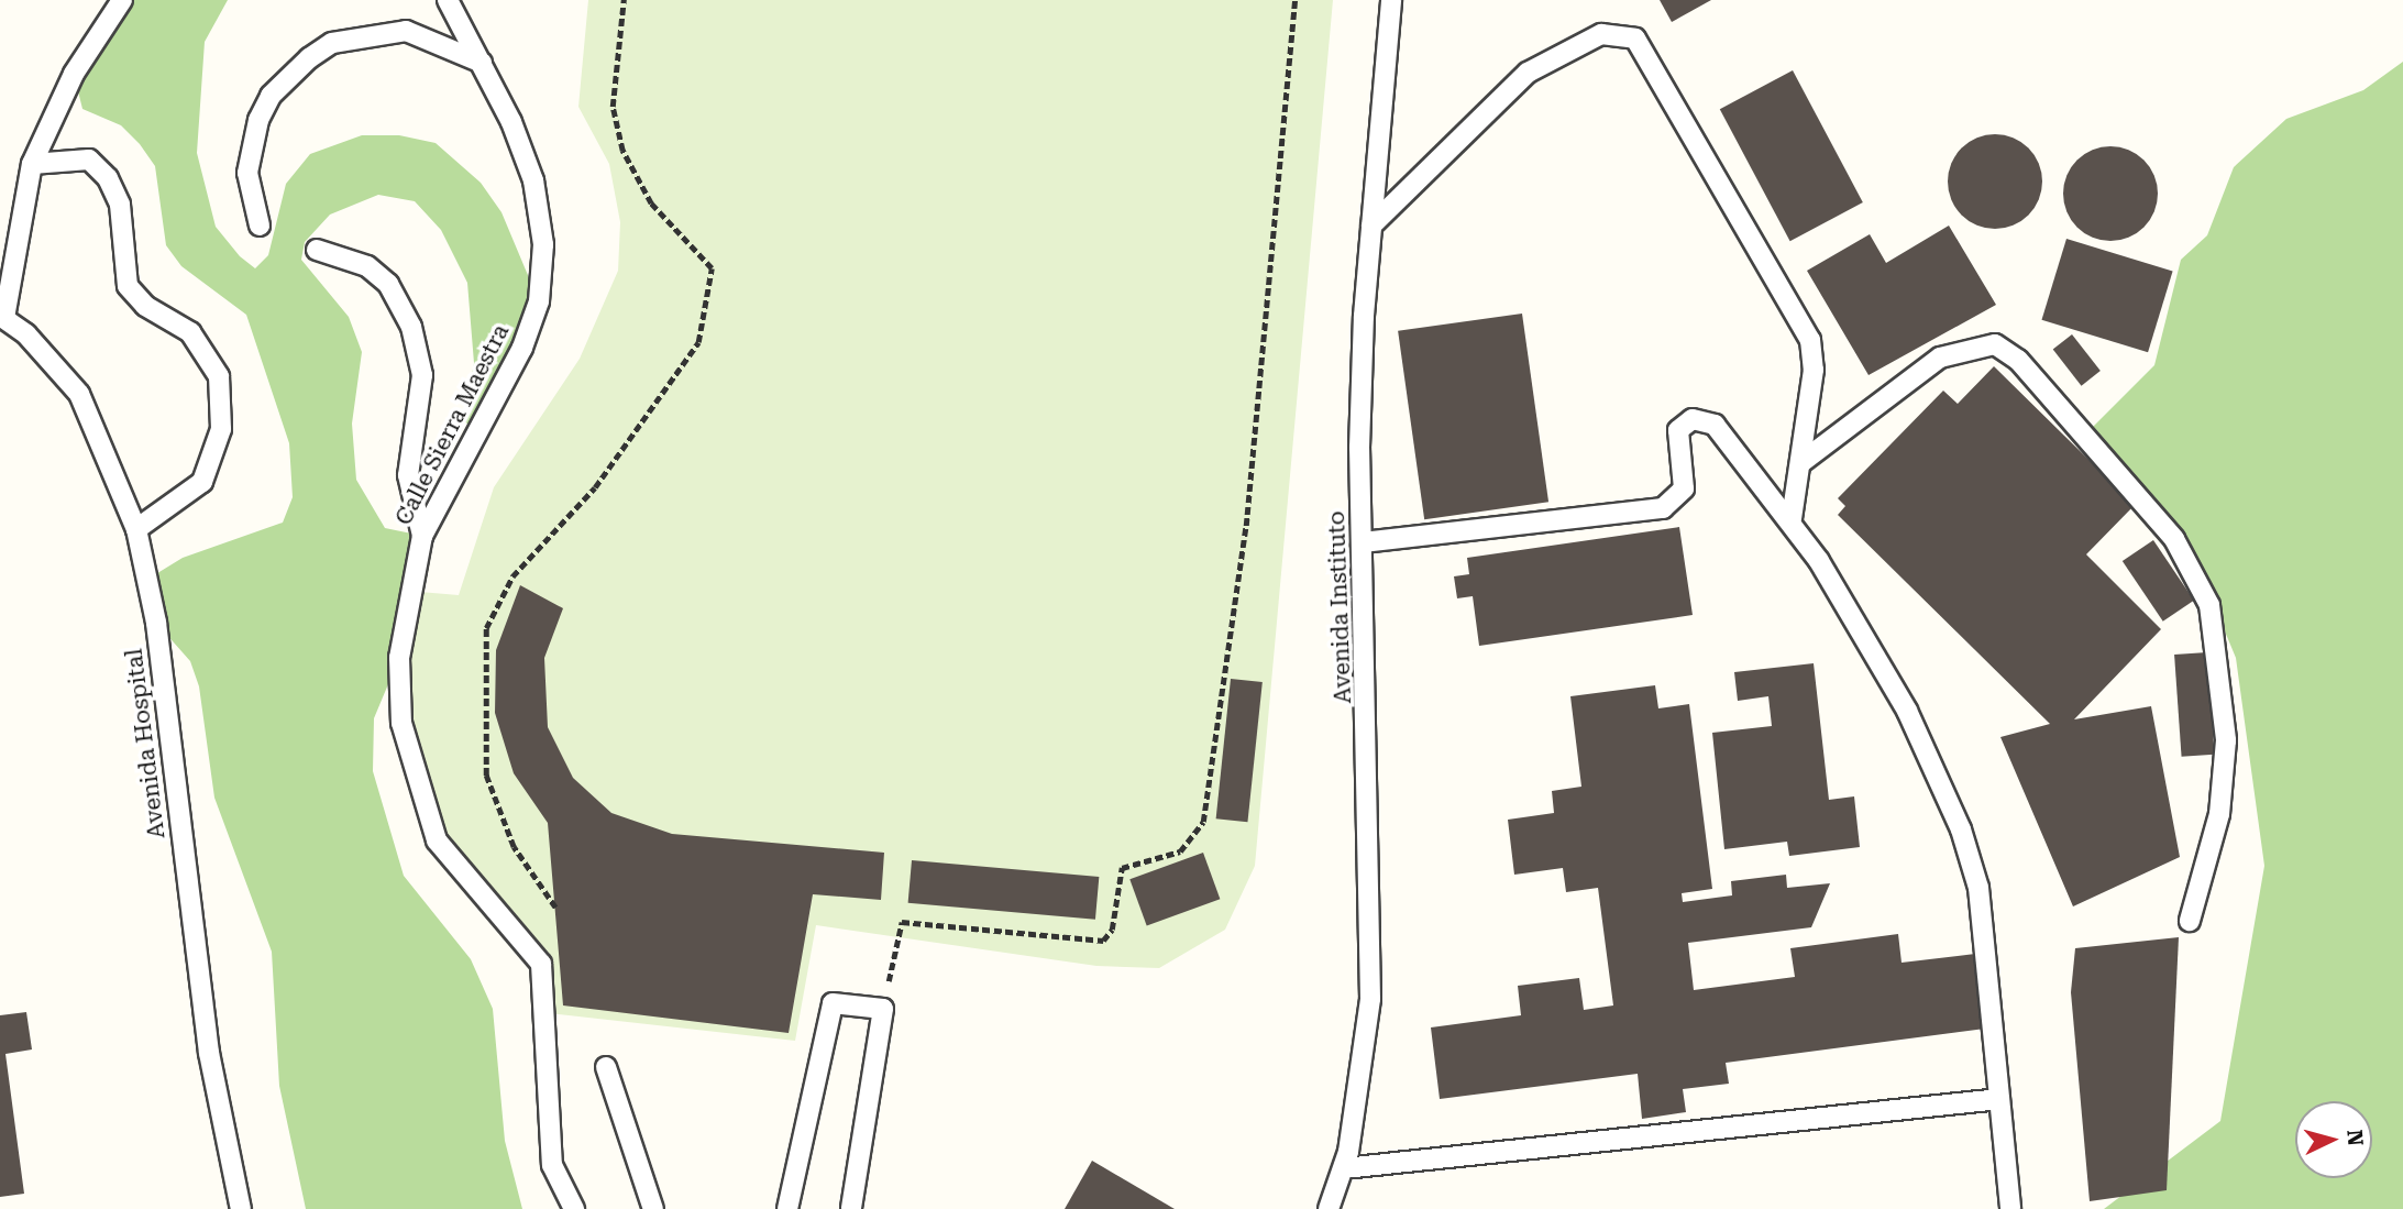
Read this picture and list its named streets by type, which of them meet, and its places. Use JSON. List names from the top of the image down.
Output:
{
  "streets": {
    "lane": ["Calle Sierra Maestra", "Avenida Instituto", "Avenida Hospital"]
  },
  "north": "right"
}
